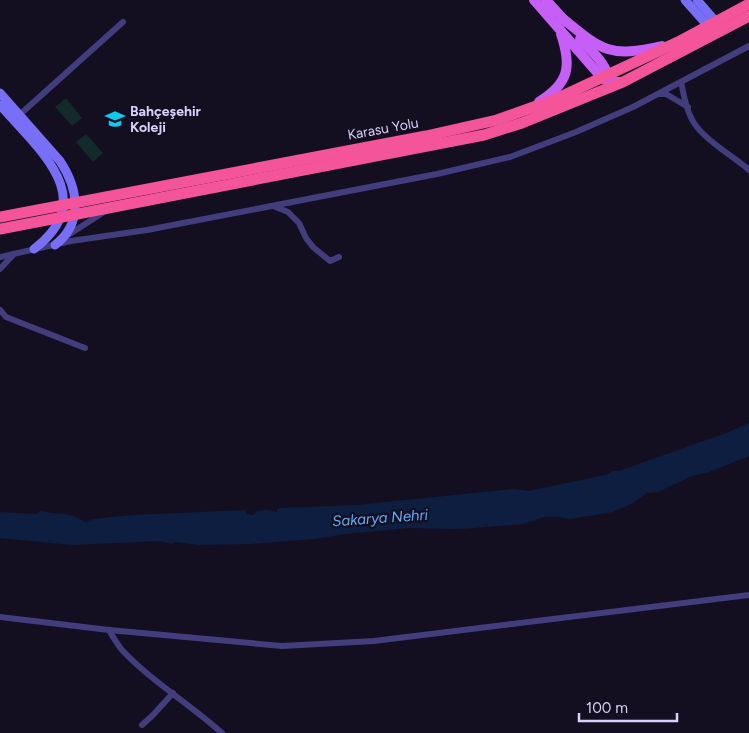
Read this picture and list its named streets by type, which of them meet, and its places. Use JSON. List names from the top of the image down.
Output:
{
  "streets": {
    "highway": ["Karasu Yolu"]
  },
  "water": ["Sakarya Nehri"],
  "places": {
    "school or university": ["Bahçeşehir Koleji"]
  },
  "scale_bar": "100 m"
}
